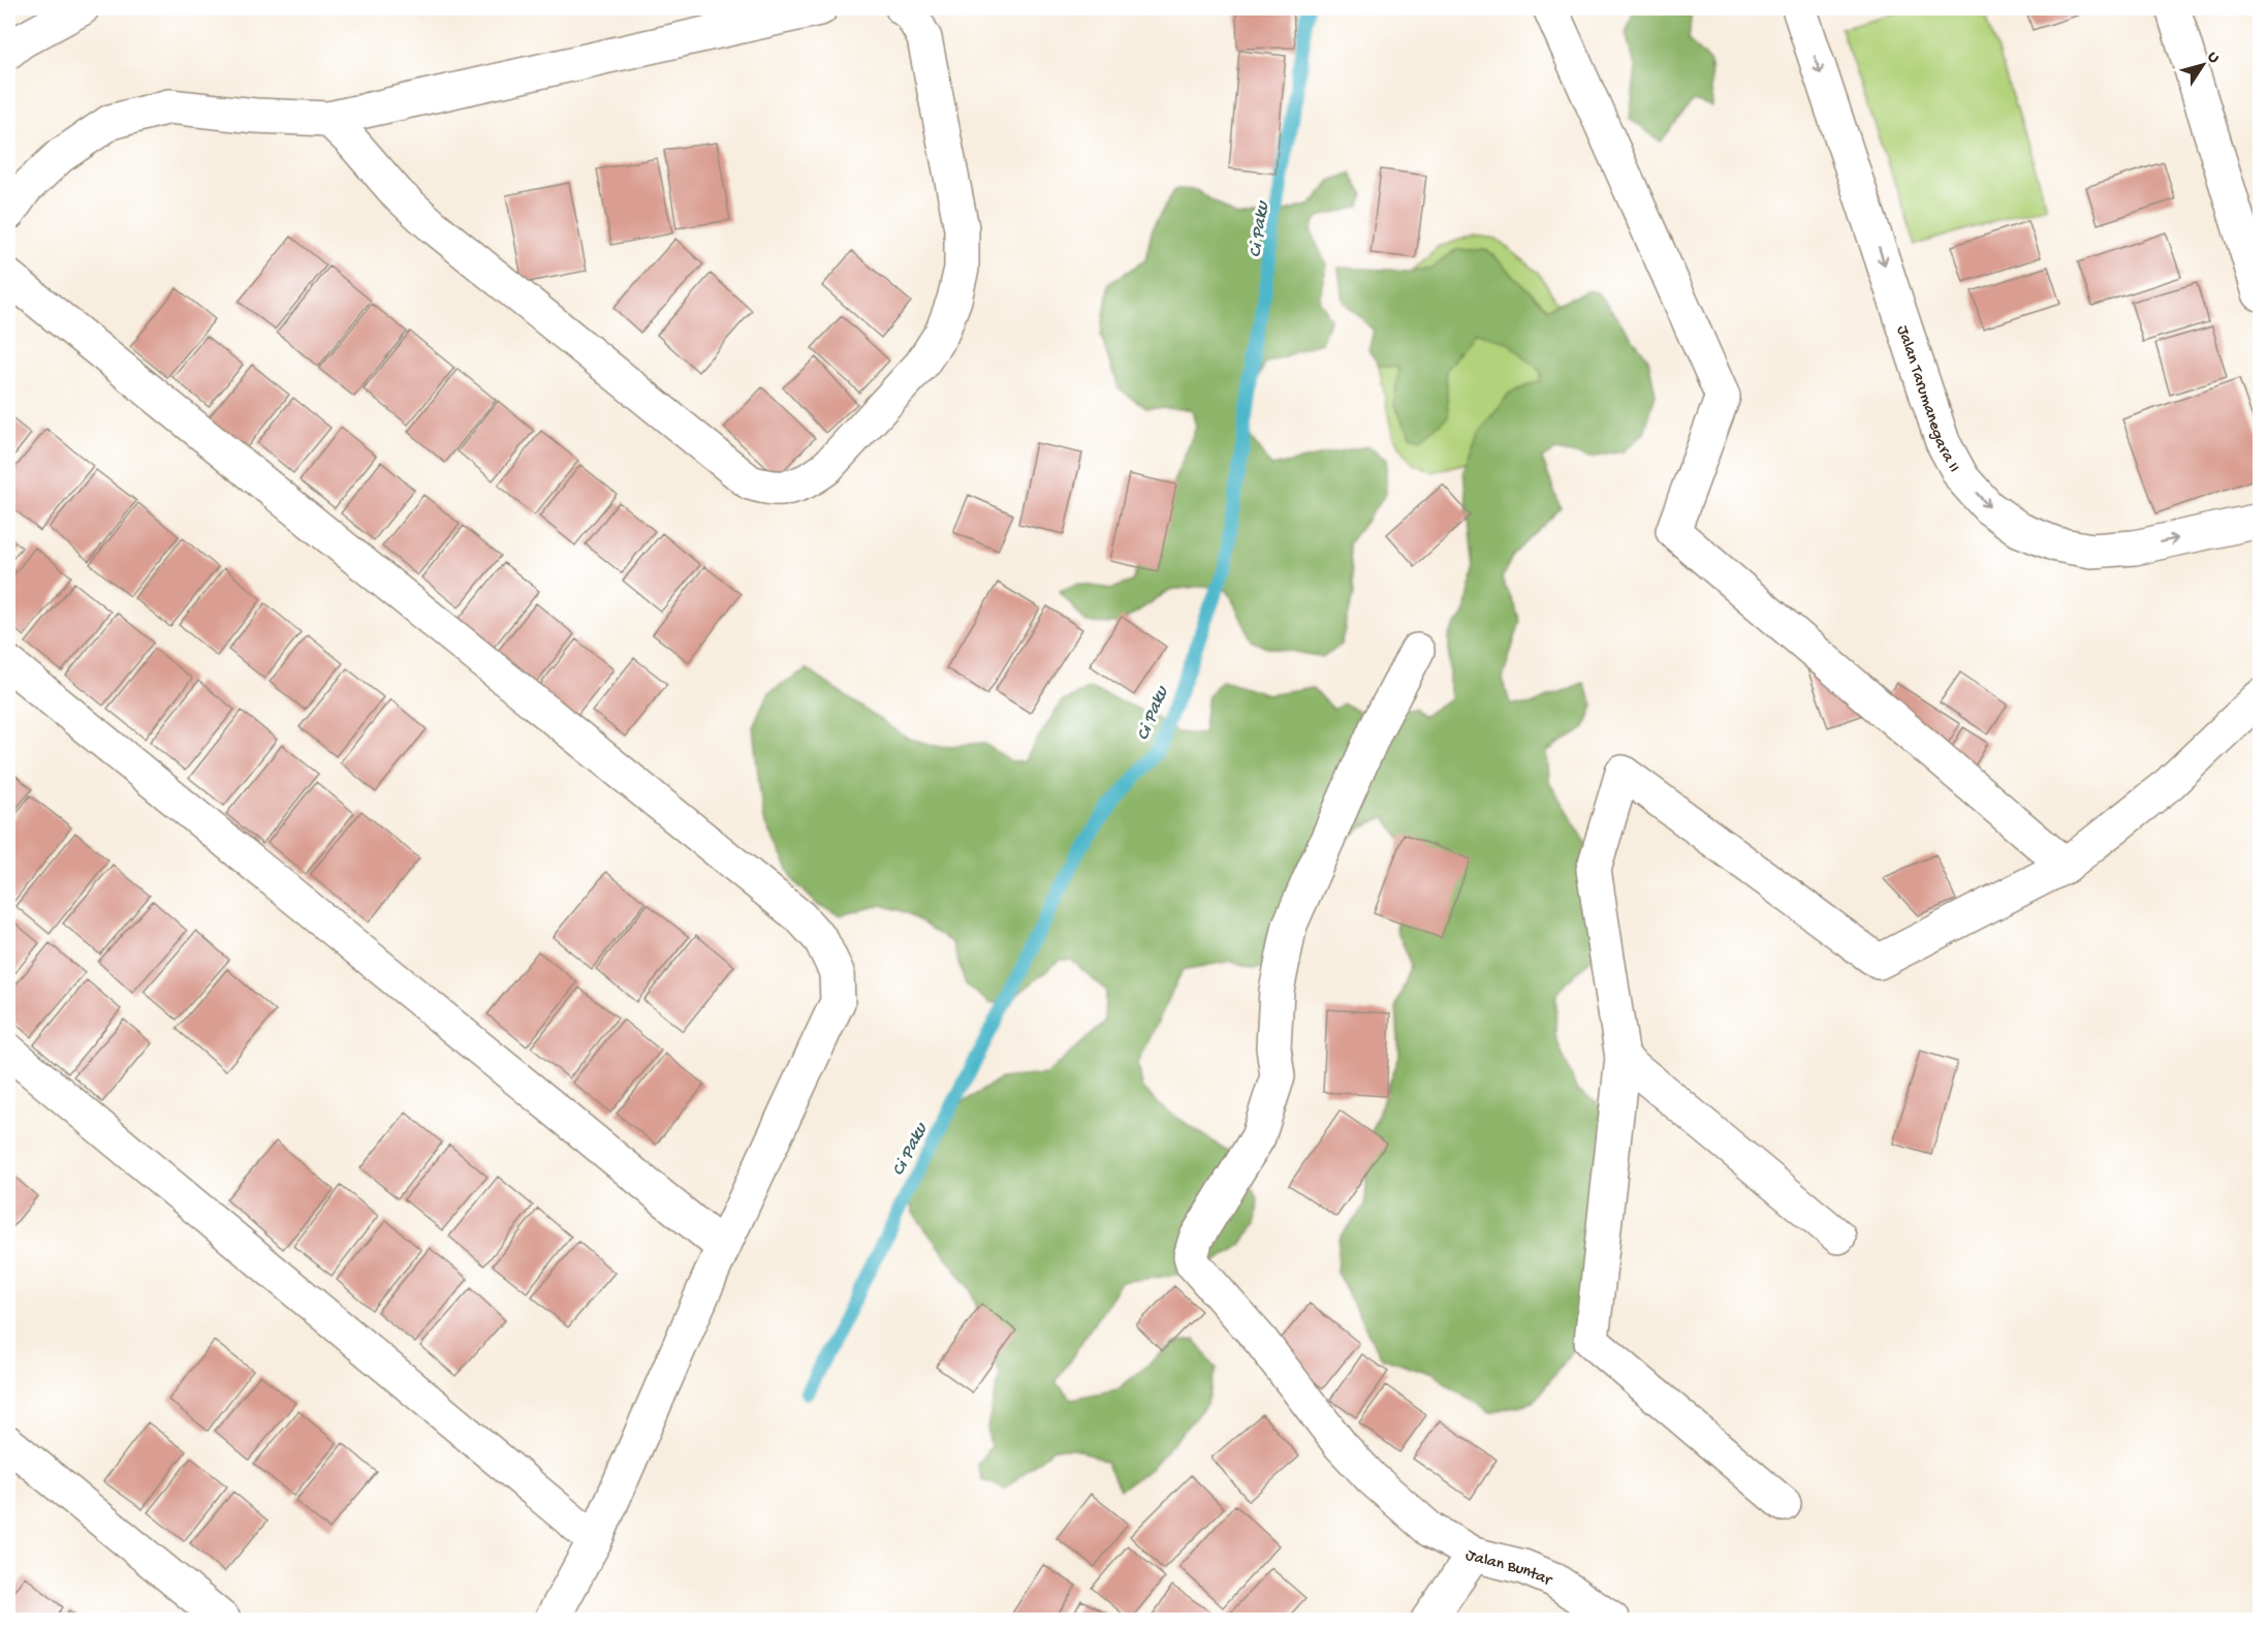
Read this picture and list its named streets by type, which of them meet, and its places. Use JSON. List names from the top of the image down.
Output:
{
  "streets": {
    "street": ["Jalan Tarumanegara II", "Jalan Buntar"]
  },
  "water": ["Ci Paku"],
  "north": "top right"
}
